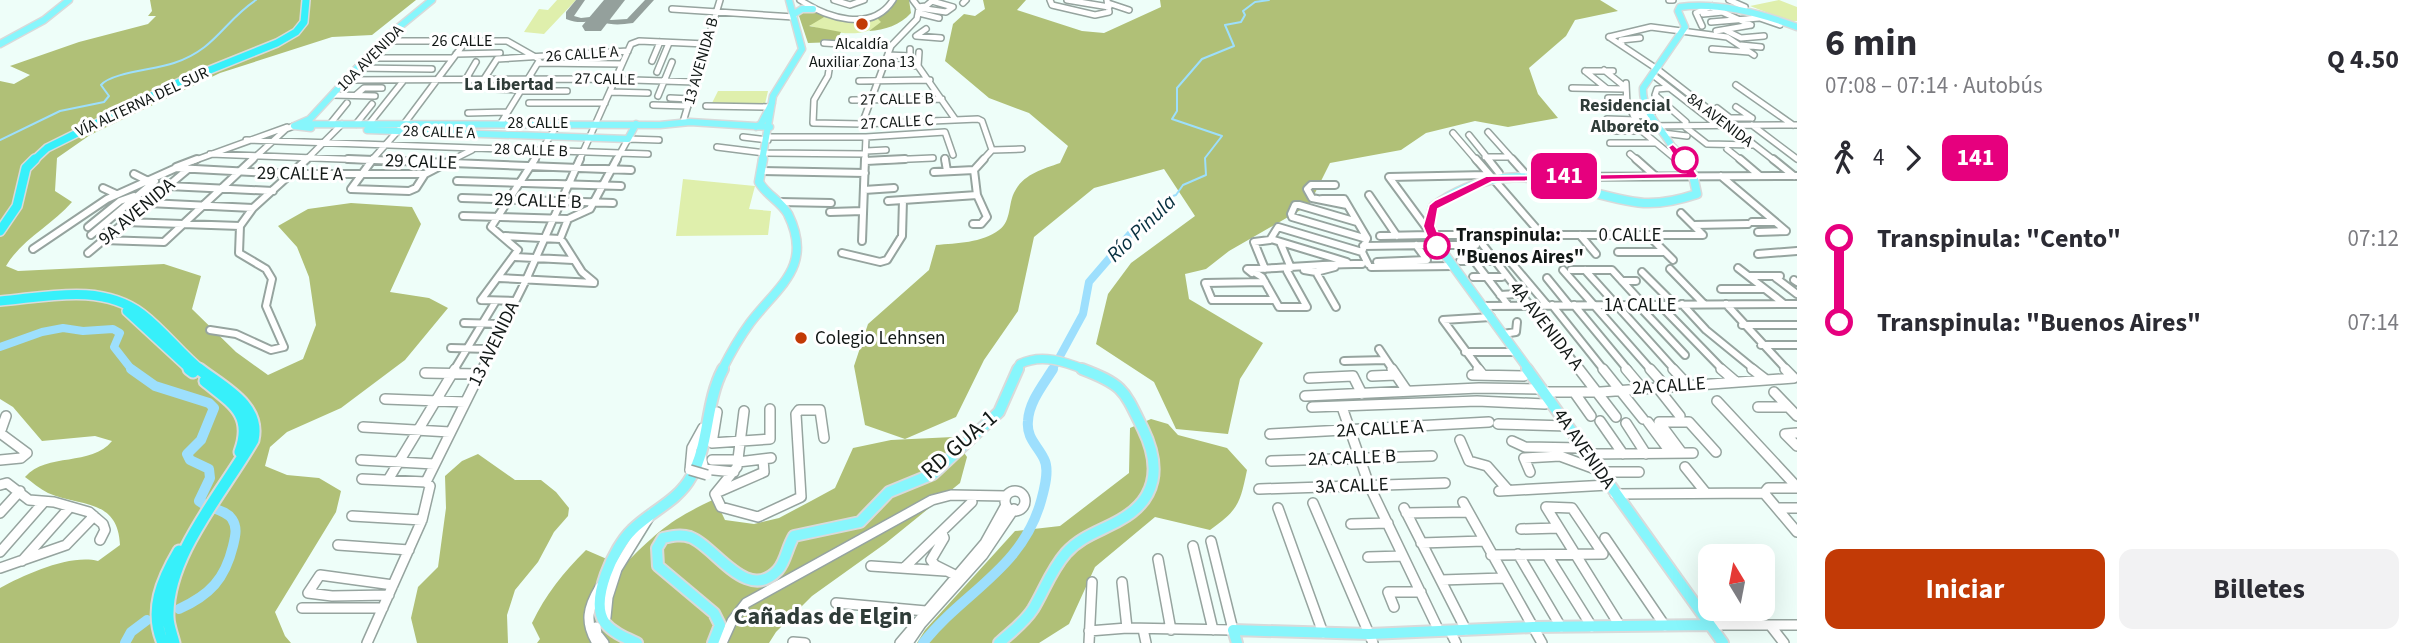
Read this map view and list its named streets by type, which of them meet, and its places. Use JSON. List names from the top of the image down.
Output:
{
  "streets": {
    "highway": ["VÍA ALTERNA DEL SUR"],
    "main road": [
      "10A AVENIDA",
      "28 CALLE",
      "28 CALLE A",
      "RD GUA-1",
      "4A AVENIDA"
    ],
    "street": [
      "26 CALLE",
      "26 CALLE A",
      "13 AVENIDA B",
      "27 CALLE",
      "27 CALLE B",
      "8A AVENIDA",
      "27 CALLE C",
      "28 CALLE B",
      "29 CALLE",
      "29 CALLE A",
      "29 CALLE B",
      "9A AVENIDA",
      "0 CALLE",
      "1A CALLE",
      "4A AVENIDA A",
      "13 AVENIDA",
      "2A CALLE",
      "2A CALLE A",
      "2A CALLE B",
      "3A CALLE"
    ]
  },
  "crossings": [
    ["26 CALLE", "26 CALLE A"],
    ["26 CALLE", "10A AVENIDA"],
    ["26 CALLE A", "13 AVENIDA"],
    ["10A AVENIDA", "27 CALLE"],
    ["10A AVENIDA", "28 CALLE A"],
    ["10A AVENIDA", "9A AVENIDA"],
    ["13 AVENIDA B", "27 CALLE"],
    ["13 AVENIDA B", "28 CALLE"],
    ["27 CALLE", "13 AVENIDA"],
    ["28 CALLE", "28 CALLE A"],
    ["28 CALLE", "13 AVENIDA"],
    ["28 CALLE A", "9A AVENIDA"],
    ["28 CALLE A", "13 AVENIDA"],
    ["28 CALLE B", "9A AVENIDA"],
    ["28 CALLE B", "13 AVENIDA"],
    ["29 CALLE", "9A AVENIDA"],
    ["29 CALLE", "13 AVENIDA"],
    ["29 CALLE A", "9A AVENIDA"],
    ["29 CALLE B", "13 AVENIDA"],
    ["0 CALLE", "4A AVENIDA A"],
    ["0 CALLE", "4A AVENIDA"],
    ["1A CALLE", "4A AVENIDA A"],
    ["1A CALLE", "4A AVENIDA"],
    ["4A AVENIDA A", "2A CALLE"],
    ["2A CALLE", "4A AVENIDA"],
    ["2A CALLE A", "4A AVENIDA"]
  ],
  "districts": ["La Libertad", "Residencial Alboreto", "Cañadas de Elgin"],
  "water": ["Río Pinula"],
  "places": ["Alcaldía Auxiliar Zona 13", "Transpinula: \"Buenos Aires\"", "Colegio Lehnsen"],
  "lines": ["bus line 141"],
  "north": "top",
  "page": {
    "on_map": "141",
    "heading": ["6 min", "07:08 – 07:14 · Autobús", "Q 4.50"],
    "legs": ["4", "141"],
    "list": [
      {
        "name": "Transpinula: \"Cento\"",
        "value": "07:12"
      },
      {
        "name": "Transpinula: \"Buenos Aires\"",
        "value": "07:14"
      }
    ],
    "buttons": ["Iniciar", "Billetes"]
  }
}
